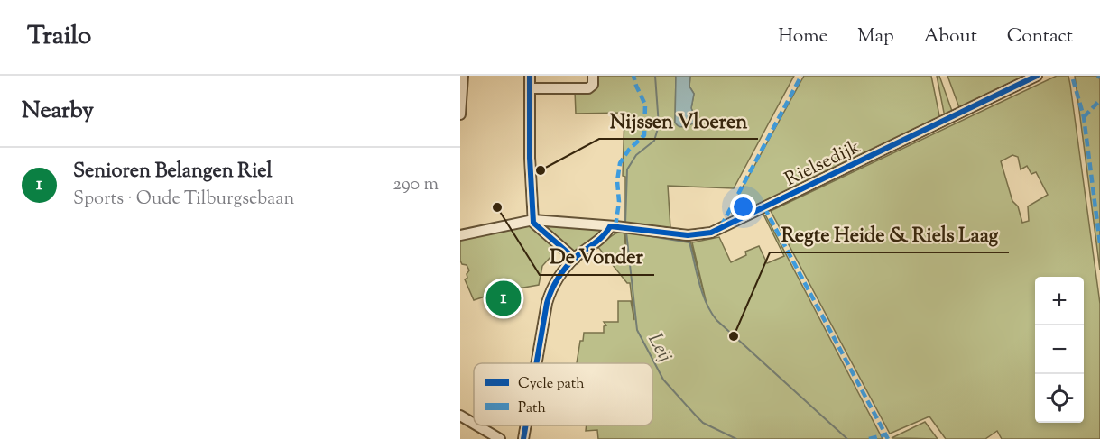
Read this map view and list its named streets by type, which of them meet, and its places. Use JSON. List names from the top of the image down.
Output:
{
  "streets": {
    "street": ["Rielsedijk"]
  },
  "water": ["Leij"],
  "places": ["Nijssen Vloeren", "De Vonder", "Regte Heide & Riels Laag"],
  "legend": ["Cycle path", "Path"],
  "page": {
    "header": "Trailo",
    "nav": [
      "Home",
      "Map",
      "About",
      "Contact"
    ],
    "heading": "Nearby",
    "list": [
      {
        "mark": "1",
        "name": "Senioren Belangen Riel",
        "note": "Sports · Oude Tilburgsebaan",
        "value": "290 m"
      }
    ],
    "map_buttons": ["+", "−"],
    "pins": "1"
  }
}
